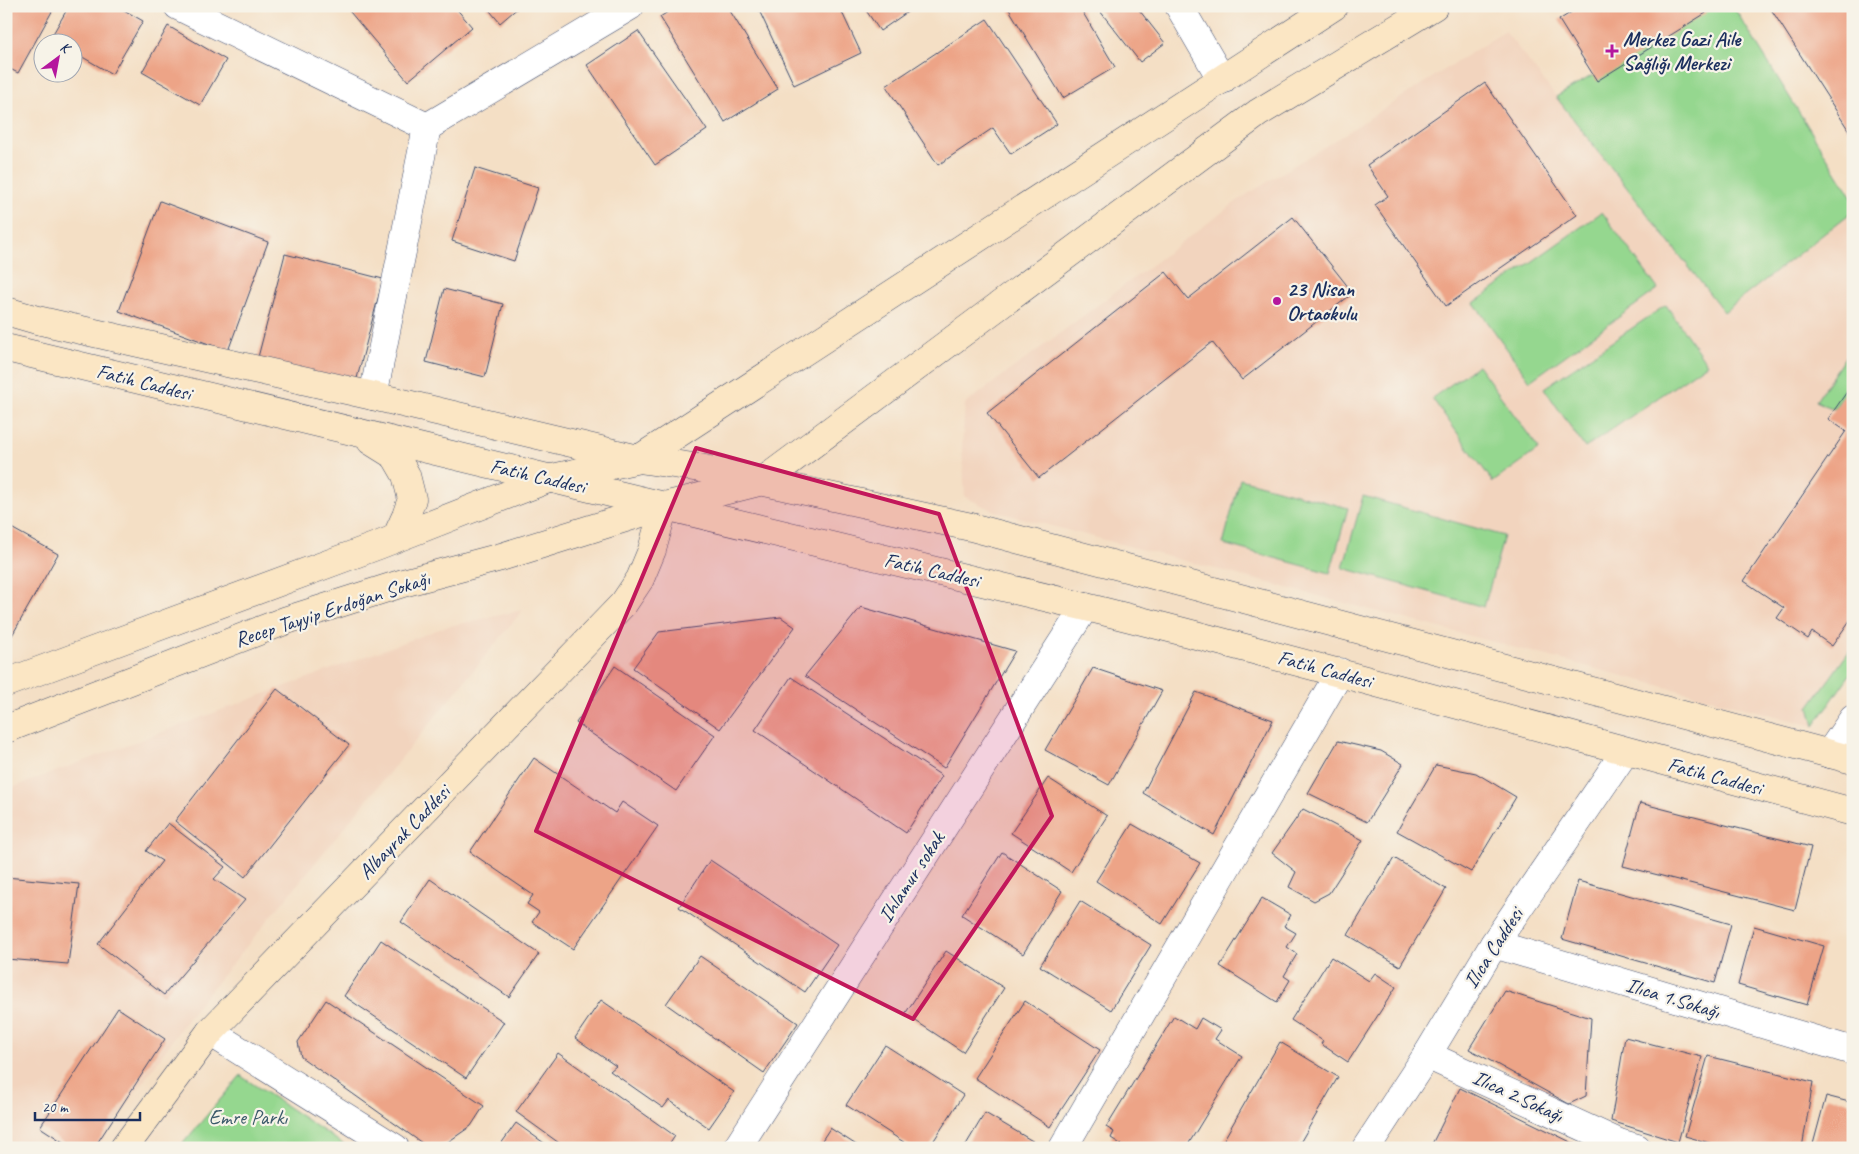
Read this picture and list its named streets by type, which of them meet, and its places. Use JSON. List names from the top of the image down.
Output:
{
  "streets": {
    "main road": ["Fatih Caddesi", "Recep Tayyip Erdoğan Sokağı", "Albayrak Caddesi"],
    "street": [
      "Ihlamur sokak",
      "Ilıca Caddesi",
      "Ilıca 1.Sokağı",
      "Ilıca 2.Sokağı"
    ]
  },
  "crossings": [
    ["Fatih Caddesi", "Recep Tayyip Erdoğan Sokağı"],
    ["Fatih Caddesi", "Albayrak Caddesi"],
    ["Fatih Caddesi", "Ihlamur sokak"],
    ["Fatih Caddesi", "Ilıca Caddesi"],
    ["Recep Tayyip Erdoğan Sokağı", "Albayrak Caddesi"],
    ["Ilıca Caddesi", "Ilıca 1.Sokağı"],
    ["Ilıca Caddesi", "Ilıca 2.Sokağı"]
  ],
  "parks": ["Emre Parkı"],
  "places": {
    "health": ["Merkez Gazi Aile Sağlığı Merkezi"],
    "other": ["23 Nisan Ortaokulu"]
  },
  "scale_bar": "20 m",
  "north": "top right"
}
